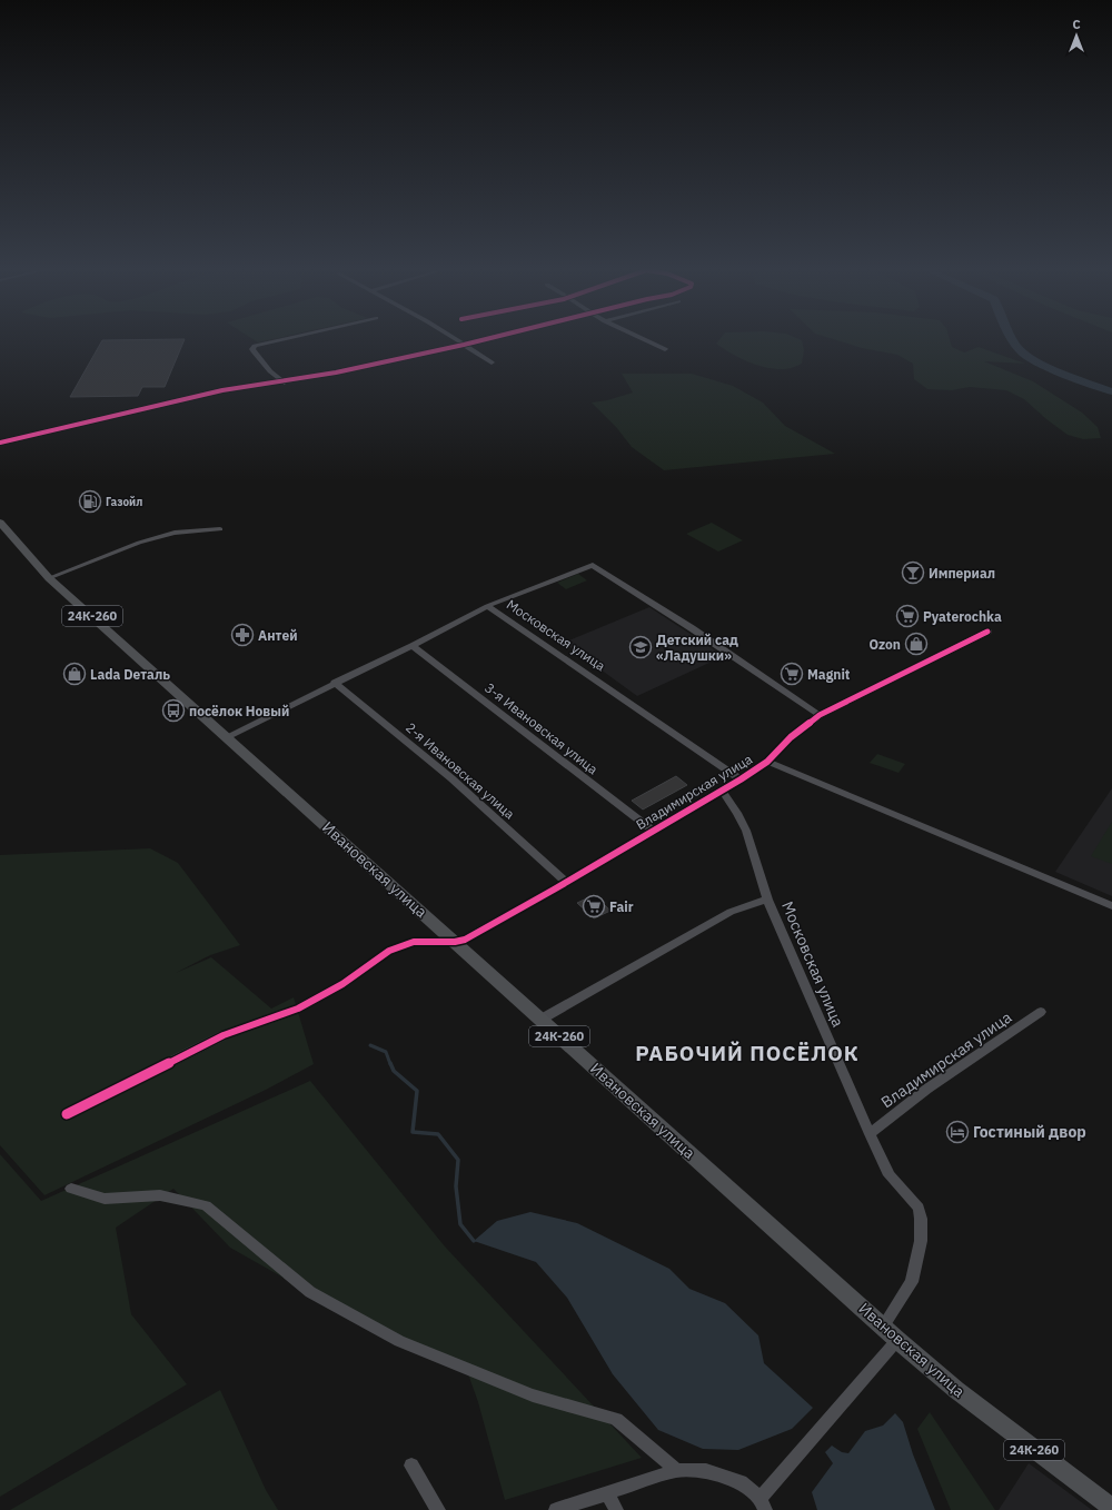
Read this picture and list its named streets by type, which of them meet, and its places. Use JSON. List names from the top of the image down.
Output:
{
  "streets": {
    "main road": ["24К-260", "Ивановская улица"],
    "street": [
      "Московская улица",
      "3-я Ивановская улица",
      "2-я Ивановская улица",
      "Владимирская улица"
    ]
  },
  "crossings": [
    ["Московская улица", "3-я Ивановская улица"],
    ["Московская улица", "2-я Ивановская улица"],
    ["Московская улица", "Владимирская улица"],
    ["Московская улица", "Ивановская улица"],
    ["3-я Ивановская улица", "Владимирская улица"],
    ["2-я Ивановская улица", "Владимирская улица"],
    ["Владимирская улица", "Ивановская улица"]
  ],
  "districts": ["РАБОЧИЙ ПОСЁЛОК"],
  "places": {
    "fuel station": ["Газойл"],
    "bar": ["Империал"],
    "supermarket": ["Pyaterochka", "Magnit", "Fair"],
    "pharmacy": ["Антей"],
    "shop": ["Ozon", "Lada Dеталь"],
    "school or university": ["Детский сад «Ладушки»"],
    "bus stop": ["посёлок Новый"],
    "hotel": ["Гостиный двор"]
  },
  "north": "top"
}
